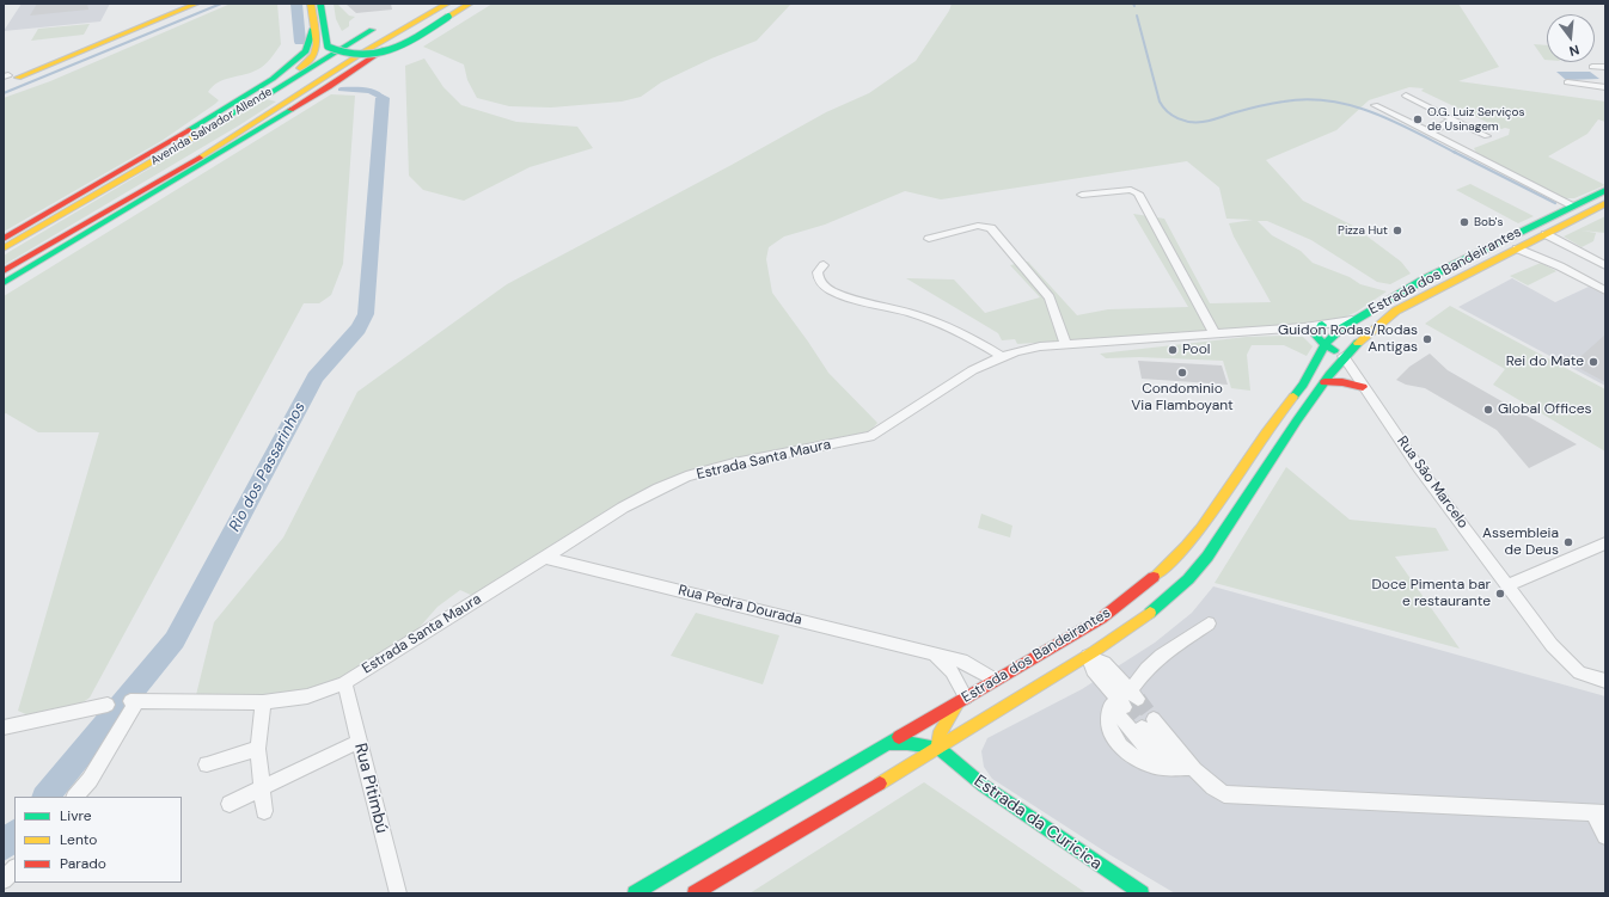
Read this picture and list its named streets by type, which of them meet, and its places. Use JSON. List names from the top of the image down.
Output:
{
  "streets": {
    "main road": ["Avenida Salvador Allende", "Estrada dos Bandeirantes", "Estrada da Curicica"],
    "street": [
      "Estrada Santa Maura",
      "Rua São Marcelo",
      "Rua Pedra Dourada",
      "Rua Pitimbú"
    ]
  },
  "crossings": [
    ["Estrada dos Bandeirantes", "Estrada Santa Maura"],
    ["Estrada dos Bandeirantes", "Rua São Marcelo"],
    ["Estrada dos Bandeirantes", "Rua Pedra Dourada"],
    ["Estrada dos Bandeirantes", "Estrada da Curicica"],
    ["Estrada Santa Maura", "Rua Pedra Dourada"],
    ["Estrada Santa Maura", "Rua Pitimbú"]
  ],
  "water": ["Rio dos Passarinhos"],
  "places": [
    "O.G. Luiz Serviços de Usinagem",
    "Bob's",
    "Pizza Hut",
    "Guidon Rodas/Rodas Antigas",
    "Pool",
    "Rei do Mate",
    "Condominio Via Flamboyant",
    "Global Offices",
    "Assembleia de Deus",
    "Doce Pimenta bar e restaurante"
  ],
  "legend": ["Livre", "Lento", "Parado"],
  "north": "bottom"
}
